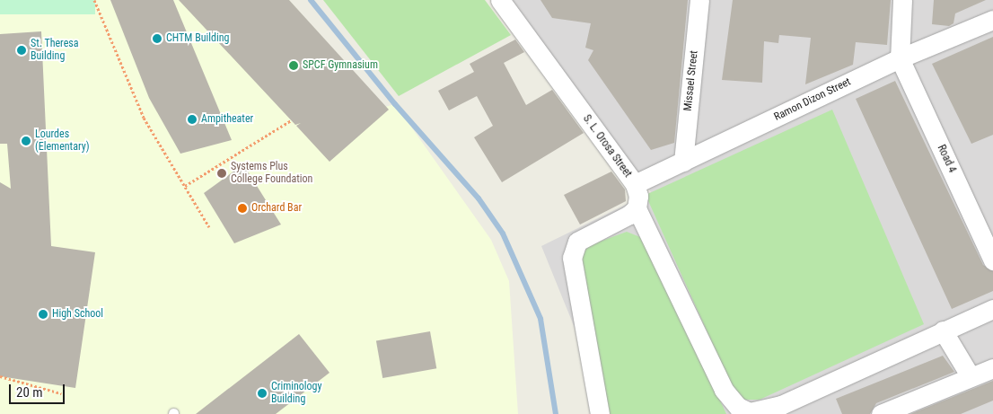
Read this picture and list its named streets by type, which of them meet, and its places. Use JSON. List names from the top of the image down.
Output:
{
  "streets": {
    "street": [
      "Missael Street",
      "Ramon Dizon Street",
      "S. L. Orosa Street",
      "Road 4"
    ]
  },
  "crossings": [
    ["Missael Street", "Ramon Dizon Street"],
    ["Ramon Dizon Street", "S. L. Orosa Street"],
    ["Ramon Dizon Street", "Road 4"]
  ],
  "places": [
    "CHTM Building",
    "St. Theresa Building",
    "SPCF Gymnasium",
    "Ampitheater",
    "Lourdes (Elementary)",
    "Systems Plus College Foundation",
    "Orchard Bar",
    "High School",
    "Criminology Building"
  ],
  "scale_bar": "20 m"
}
